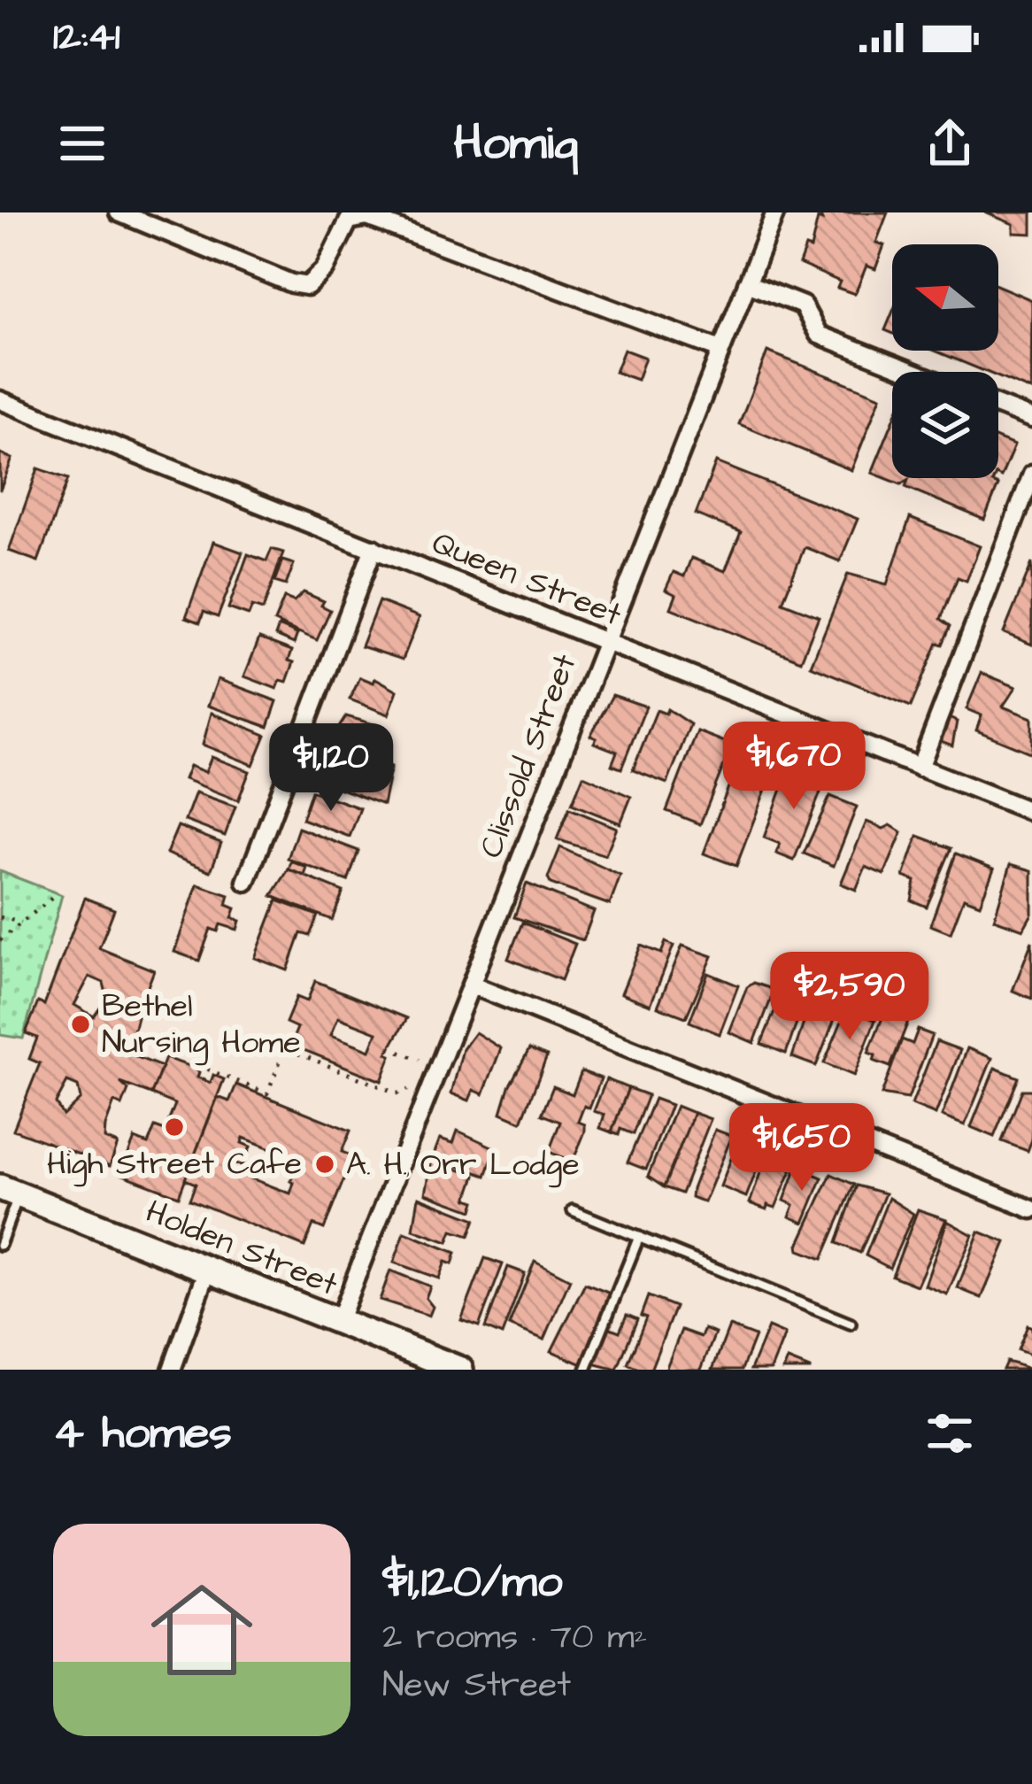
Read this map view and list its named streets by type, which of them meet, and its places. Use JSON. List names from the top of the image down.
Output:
{
  "streets": {
    "street": ["Queen Street", "Clissold Street", "Holden Street"]
  },
  "crossings": [
    ["Queen Street", "Clissold Street"],
    ["Clissold Street", "Holden Street"]
  ],
  "places": ["Bethel Nursing Home", "High Street Cafe", "A. H. Orr Lodge"],
  "north": "left",
  "page": {
    "status": "12:41",
    "header": "Homiq",
    "price": [
      "$1,670",
      "$1,120",
      "$2,590",
      "$1,650"
    ],
    "heading": "4 homes",
    "list": [
      {
        "name": "$1,120/mo",
        "note": "2 rooms · 70 m² · New Street"
      }
    ]
  }
}
